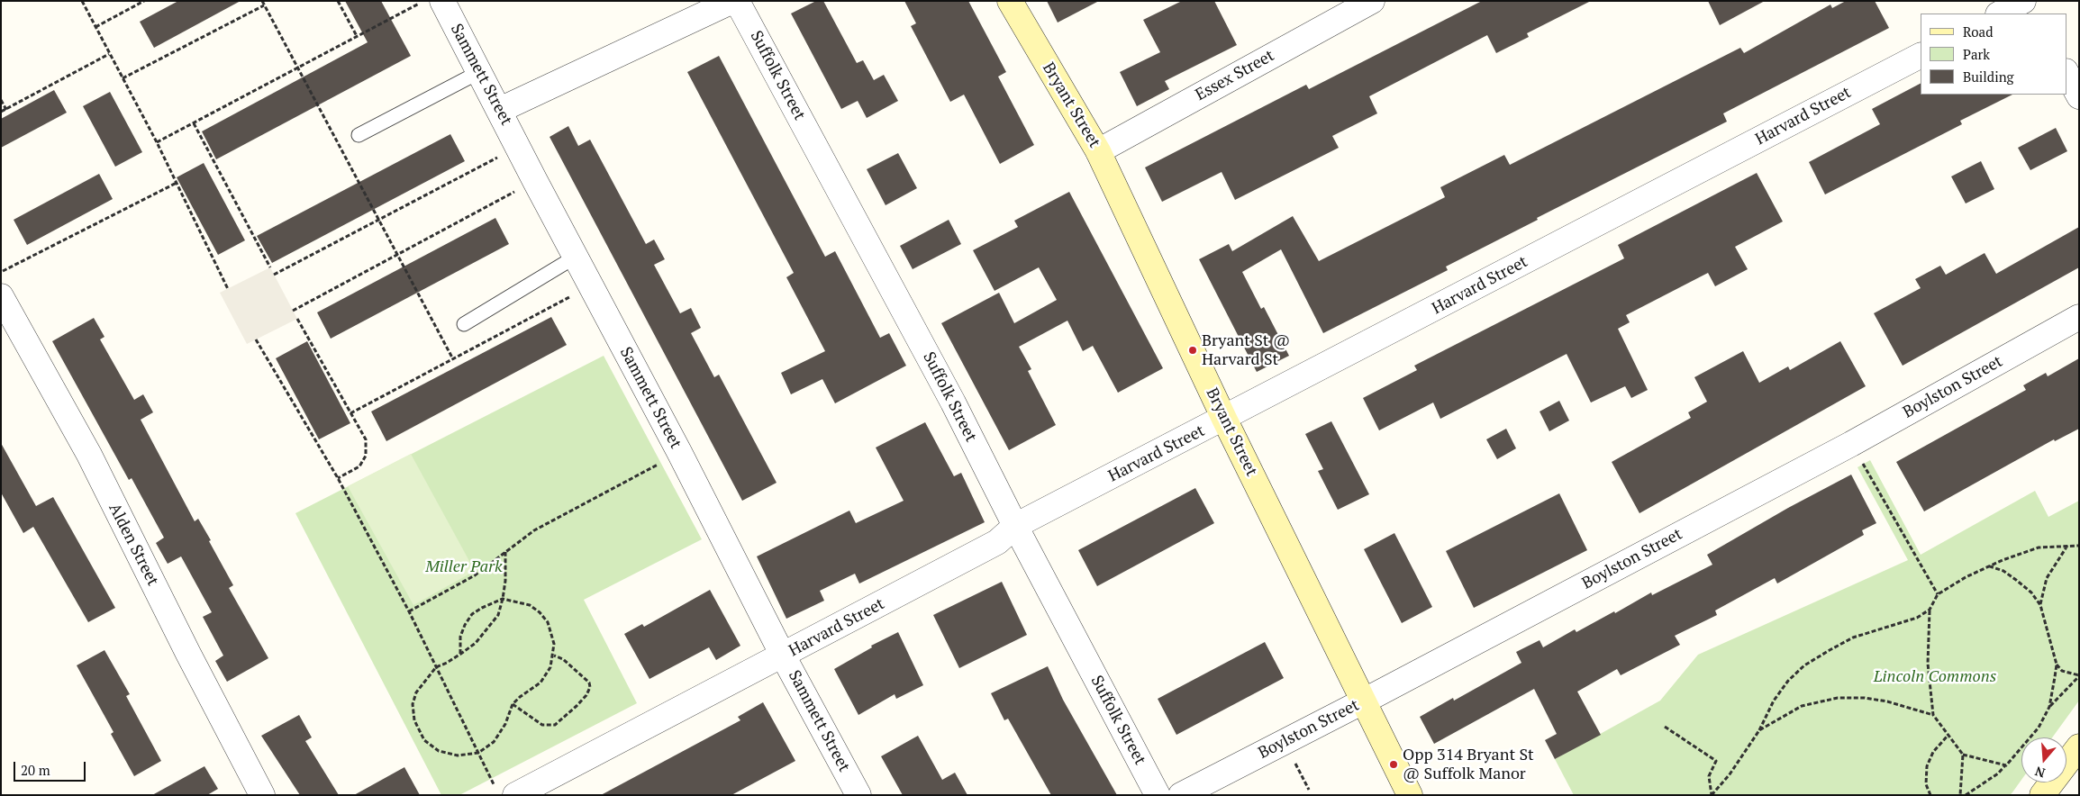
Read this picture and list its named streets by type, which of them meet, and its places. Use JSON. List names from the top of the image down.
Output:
{
  "streets": {
    "main road": ["Bryant Street"],
    "street": [
      "Sammett Street",
      "Suffolk Street",
      "Essex Street",
      "Harvard Street",
      "Boylston Street",
      "Alden Street"
    ]
  },
  "crossings": [
    ["Sammett Street", "Harvard Street"],
    ["Suffolk Street", "Harvard Street"],
    ["Essex Street", "Bryant Street"],
    ["Bryant Street", "Harvard Street"],
    ["Bryant Street", "Boylston Street"]
  ],
  "parks": ["Miller Park", "Lincoln Commons"],
  "places": ["Bryant St @ Harvard St", "Opp 314 Bryant St @ Suffolk Manor"],
  "legend": ["Road", "Park", "Building"],
  "scale_bar": "20 m",
  "north": "bottom"
}
